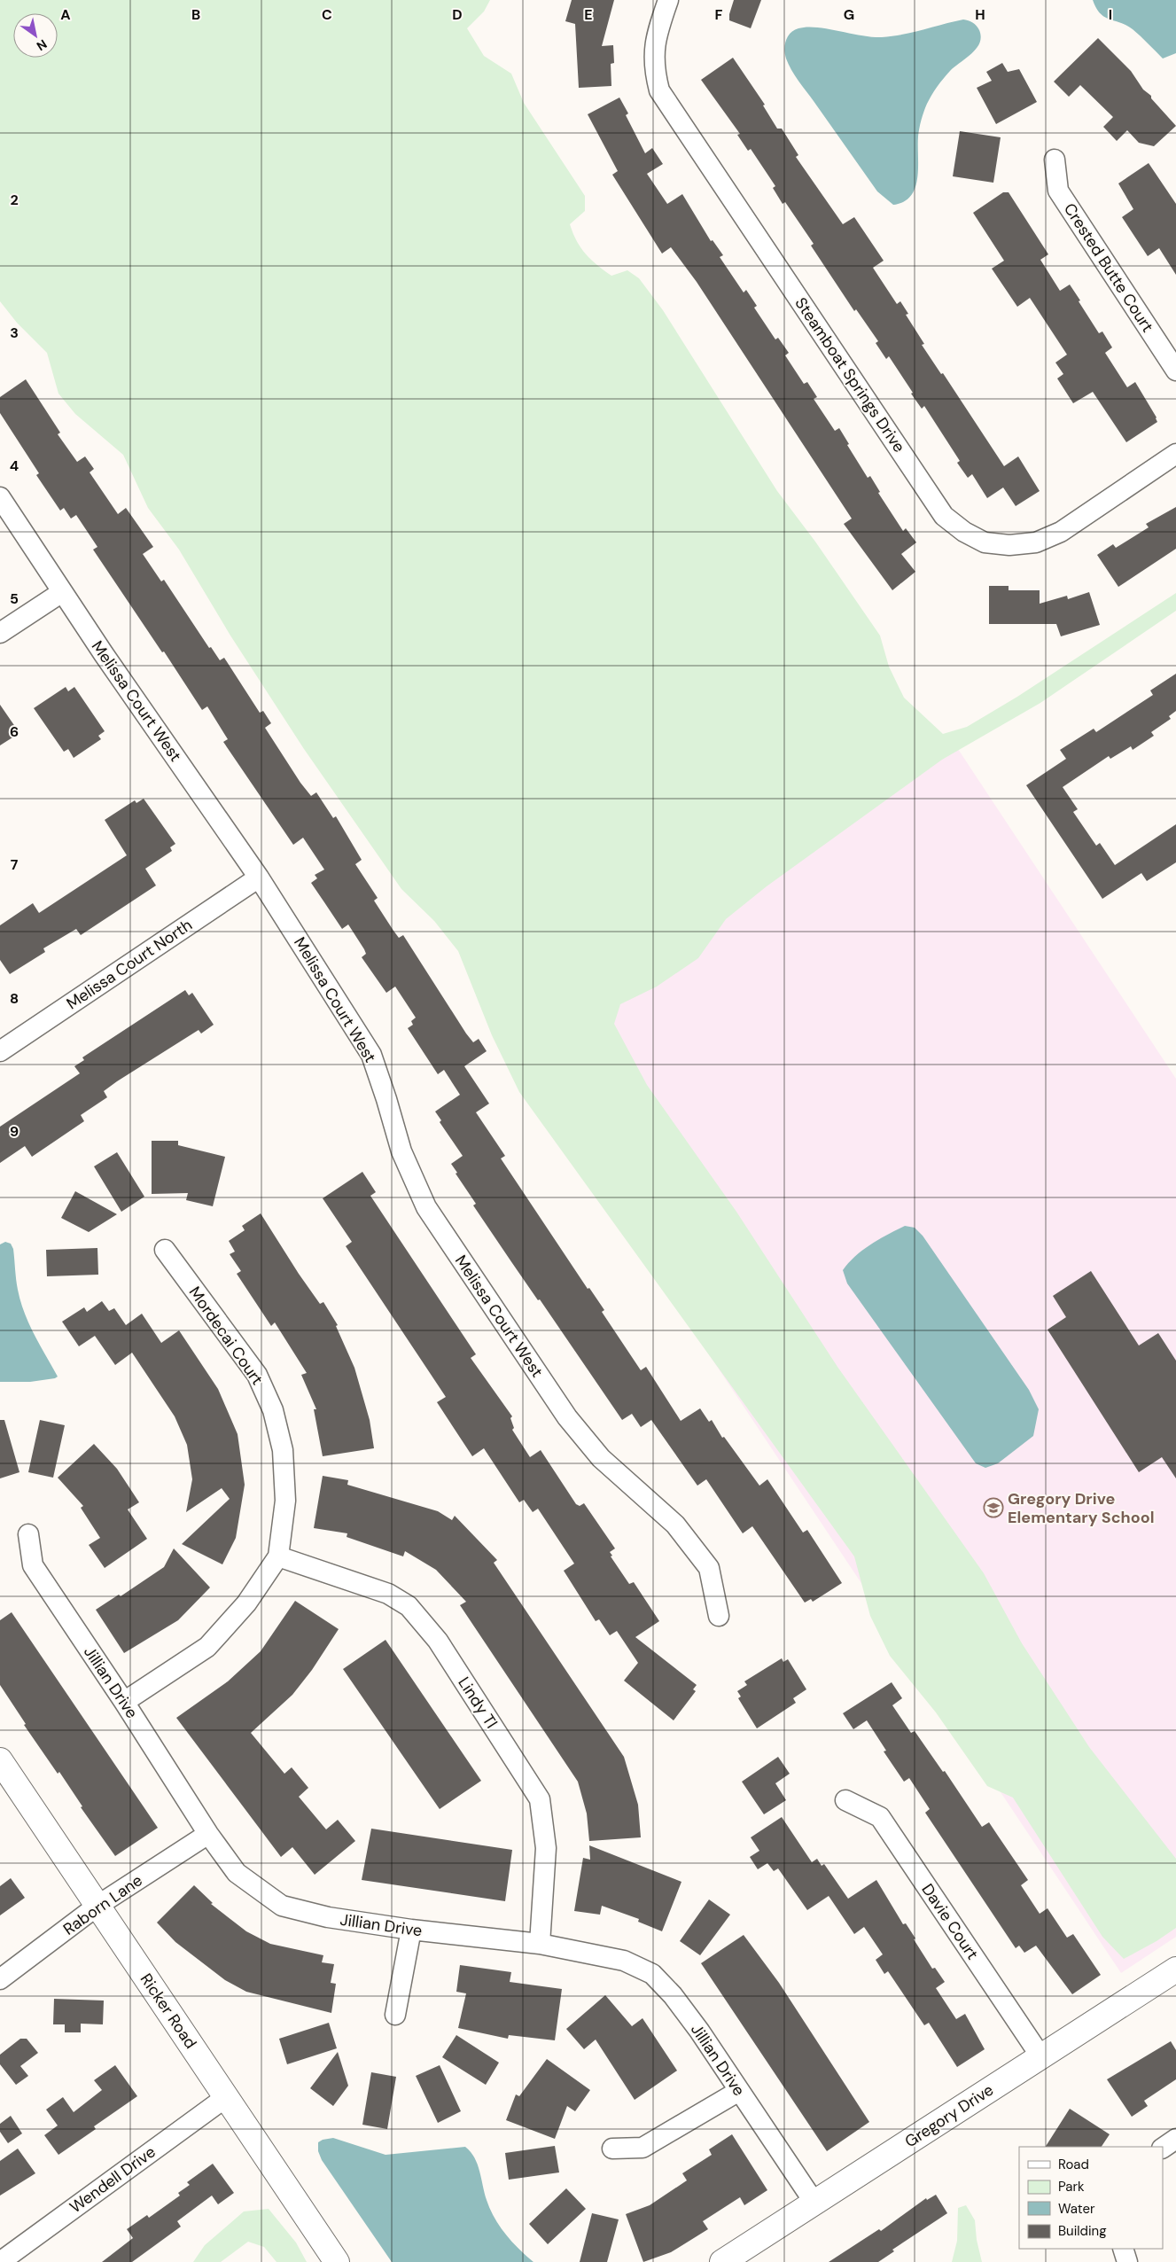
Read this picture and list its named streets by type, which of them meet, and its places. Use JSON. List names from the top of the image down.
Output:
{
  "streets": {
    "street": [
      "Crested Butte Court",
      "Steamboat Springs Drive",
      "Melissa Court West",
      "Melissa Court North",
      "Mordecai Court",
      "Jillian Drive",
      "Lindy Tl",
      "Raborn Lane",
      "Davie Court",
      "Ricker Road",
      "Gregory Drive",
      "Wendell Drive"
    ]
  },
  "crossings": [
    ["Melissa Court West", "Melissa Court North"],
    ["Mordecai Court", "Jillian Drive"],
    ["Mordecai Court", "Lindy Tl"],
    ["Jillian Drive", "Lindy Tl"],
    ["Jillian Drive", "Raborn Lane"],
    ["Jillian Drive", "Gregory Drive"],
    ["Raborn Lane", "Ricker Road"],
    ["Davie Court", "Gregory Drive"],
    ["Ricker Road", "Wendell Drive"]
  ],
  "places": {
    "school or university": ["Gregory Drive Elementary School"]
  },
  "legend": [
    "Road",
    "Park",
    "Water",
    "Building"
  ],
  "north": "bottom right",
  "grid": {
    "columns": [
      "A",
      "B",
      "C",
      "D",
      "E",
      "F",
      "G",
      "H",
      "I"
    ],
    "rows": [
      "2",
      "3",
      "4",
      "5",
      "6",
      "7",
      "8",
      "9"
    ]
  }
}
